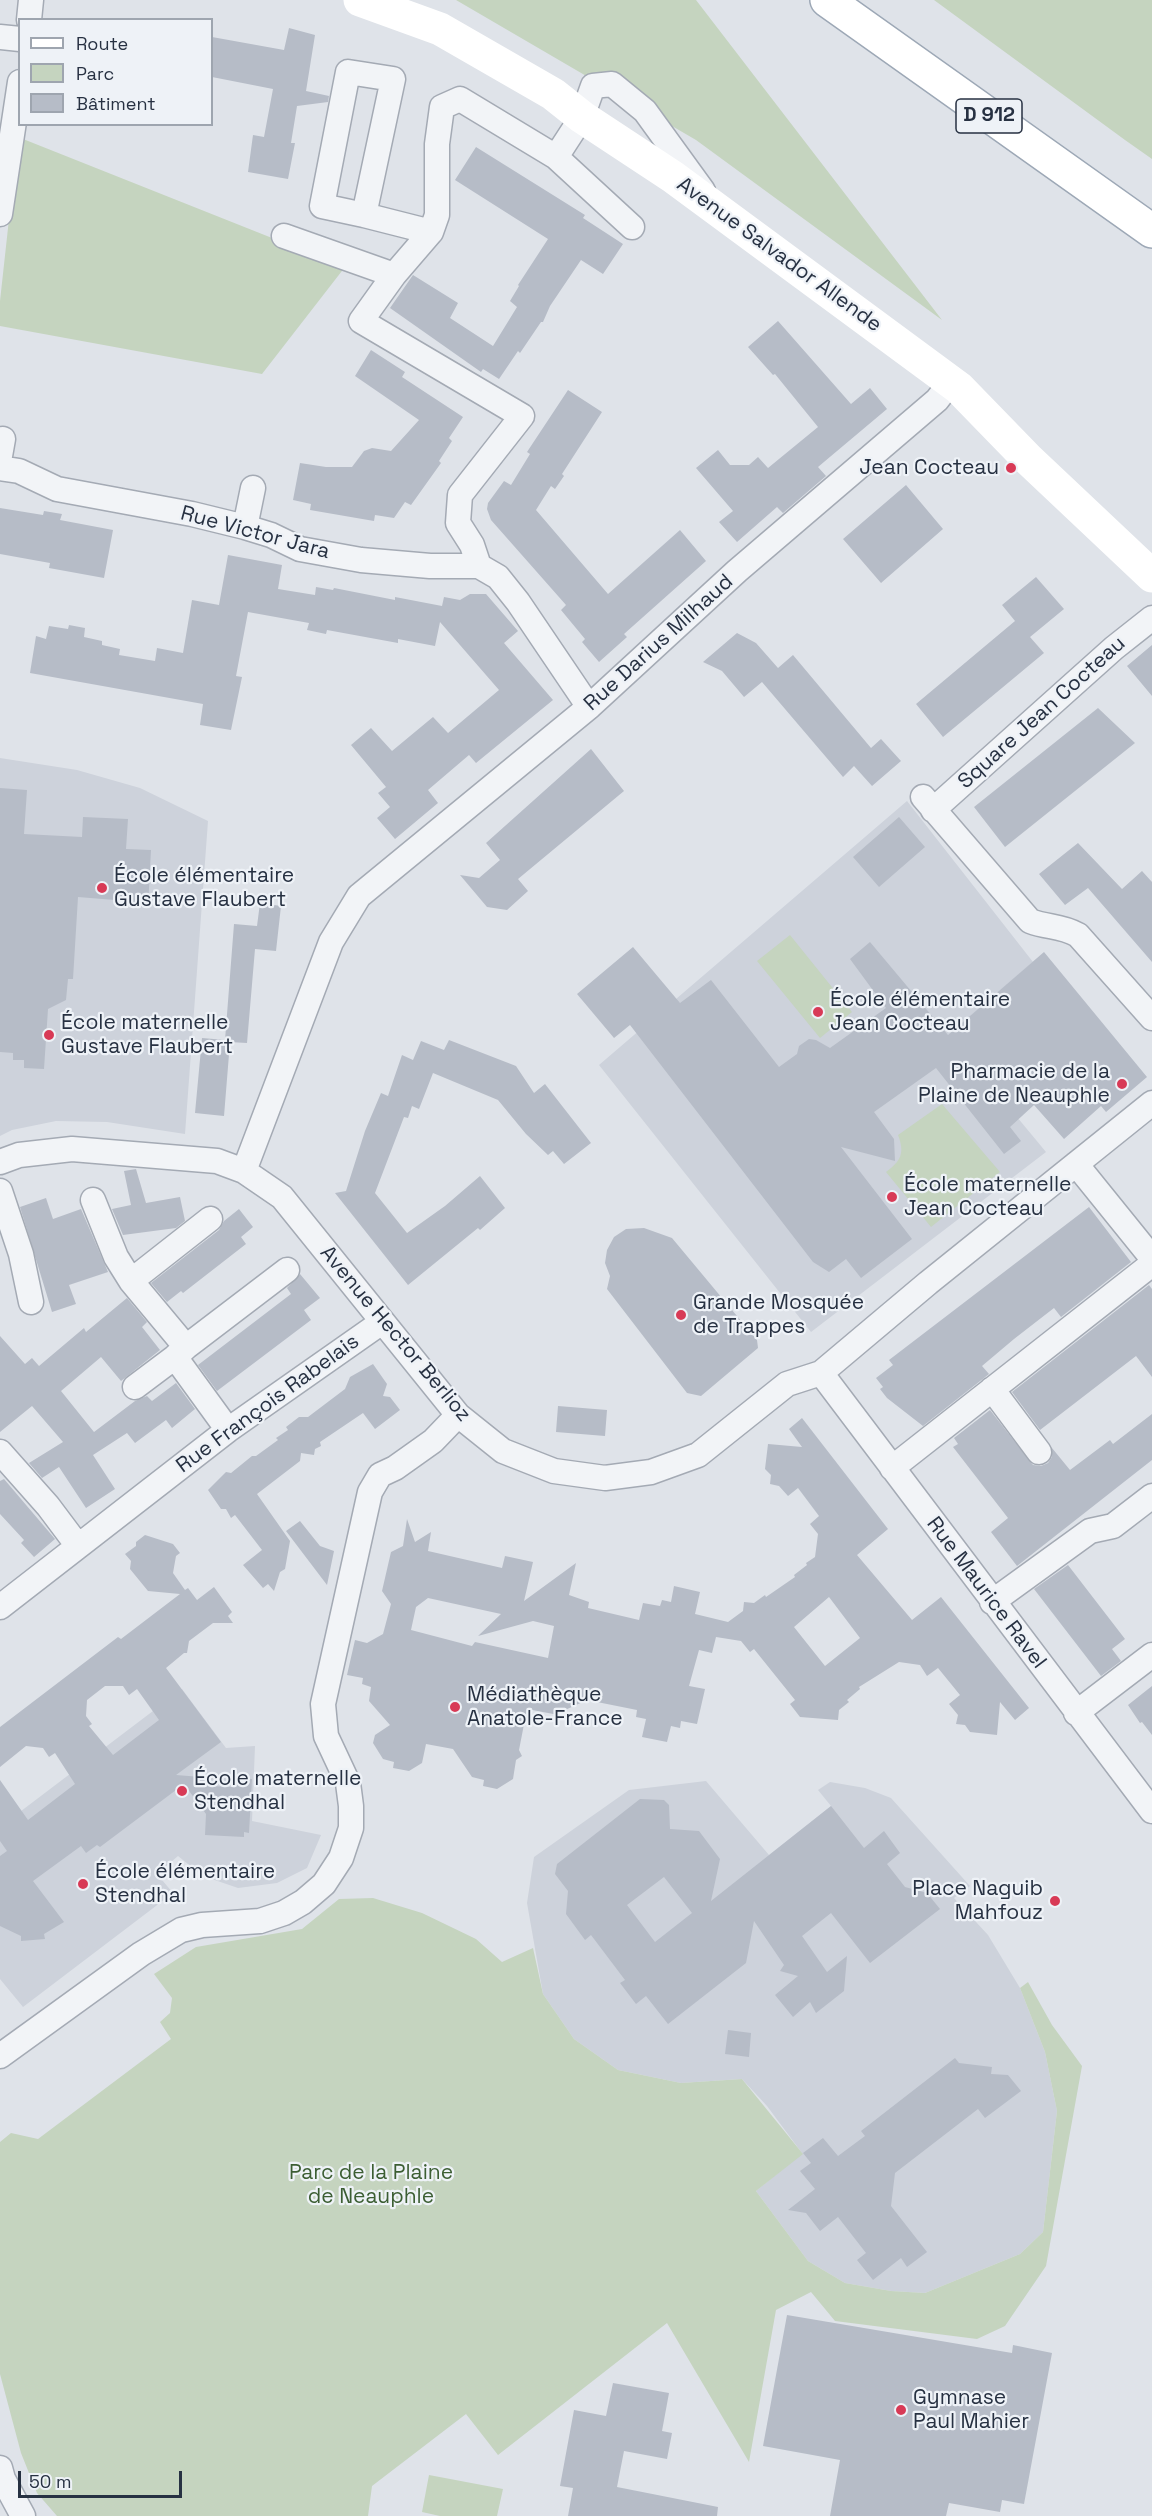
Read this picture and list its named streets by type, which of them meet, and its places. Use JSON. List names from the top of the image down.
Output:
{
  "streets": {
    "street": [
      "D 912",
      "Avenue Salvador Allende",
      "Rue Victor Jara",
      "Rue Darius Milhaud",
      "Square Jean Cocteau",
      "Avenue Hector Berlioz",
      "Rue François Rabelais",
      "Rue Maurice Ravel"
    ]
  },
  "crossings": [
    ["Avenue Salvador Allende", "Rue Darius Milhaud"],
    ["Rue Darius Milhaud", "Avenue Hector Berlioz"],
    ["Avenue Hector Berlioz", "Rue François Rabelais"],
    ["Avenue Hector Berlioz", "Rue Maurice Ravel"]
  ],
  "parks": ["Parc de la Plaine de Neauphle"],
  "places": [
    "Jean Cocteau",
    "École élémentaire Gustave Flaubert",
    "École élémentaire Jean Cocteau",
    "École maternelle Gustave Flaubert",
    "Pharmacie de la Plaine de Neauphle",
    "École maternelle Jean Cocteau",
    "Grande Mosquée de Trappes",
    "Médiathèque Anatole-France",
    "École maternelle Stendhal",
    "École élémentaire Stendhal",
    "Place Naguib Mahfouz",
    "Gymnase Paul Mahier"
  ],
  "legend": ["Route", "Parc", "Bâtiment"],
  "scale_bar": "50 m"
}
